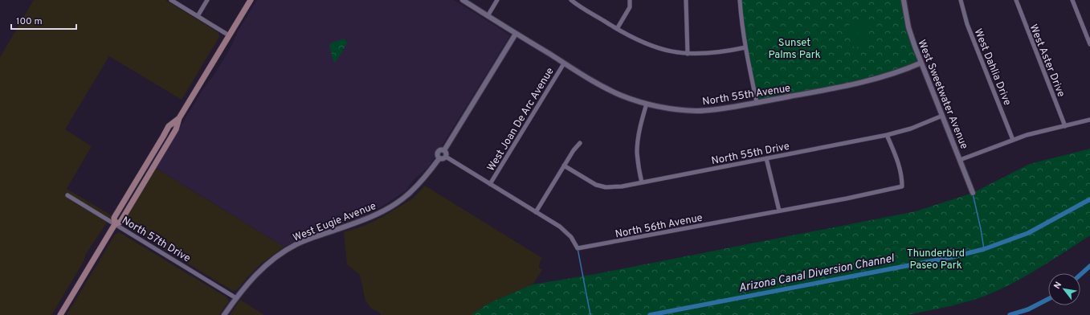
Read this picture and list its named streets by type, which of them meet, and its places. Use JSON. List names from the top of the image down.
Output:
{
  "streets": {
    "street": [
      "West Aster Drive",
      "West Dahlia Drive",
      "North 55th Avenue",
      "West Sweetwater Avenue",
      "West Joan De Arc Avenue",
      "North 55th Drive",
      "West Eugie Avenue",
      "North 56th Avenue",
      "North 57th Drive"
    ]
  },
  "crossings": [
    ["North 55th Avenue", "West Sweetwater Avenue"],
    ["North 55th Avenue", "West Joan De Arc Avenue"],
    ["North 55th Avenue", "West Eugie Avenue"],
    ["West Sweetwater Avenue", "North 55th Drive"],
    ["West Joan De Arc Avenue", "North 56th Avenue"],
    ["North 55th Drive", "North 56th Avenue"],
    ["West Eugie Avenue", "North 56th Avenue"],
    ["West Eugie Avenue", "North 57th Drive"]
  ],
  "water": ["Arizona Canal Diversion Channel"],
  "parks": ["Sunset Palms Park", "Thunderbird Paseo Park"],
  "scale_bar": "100 m",
  "north": "top left"
}
